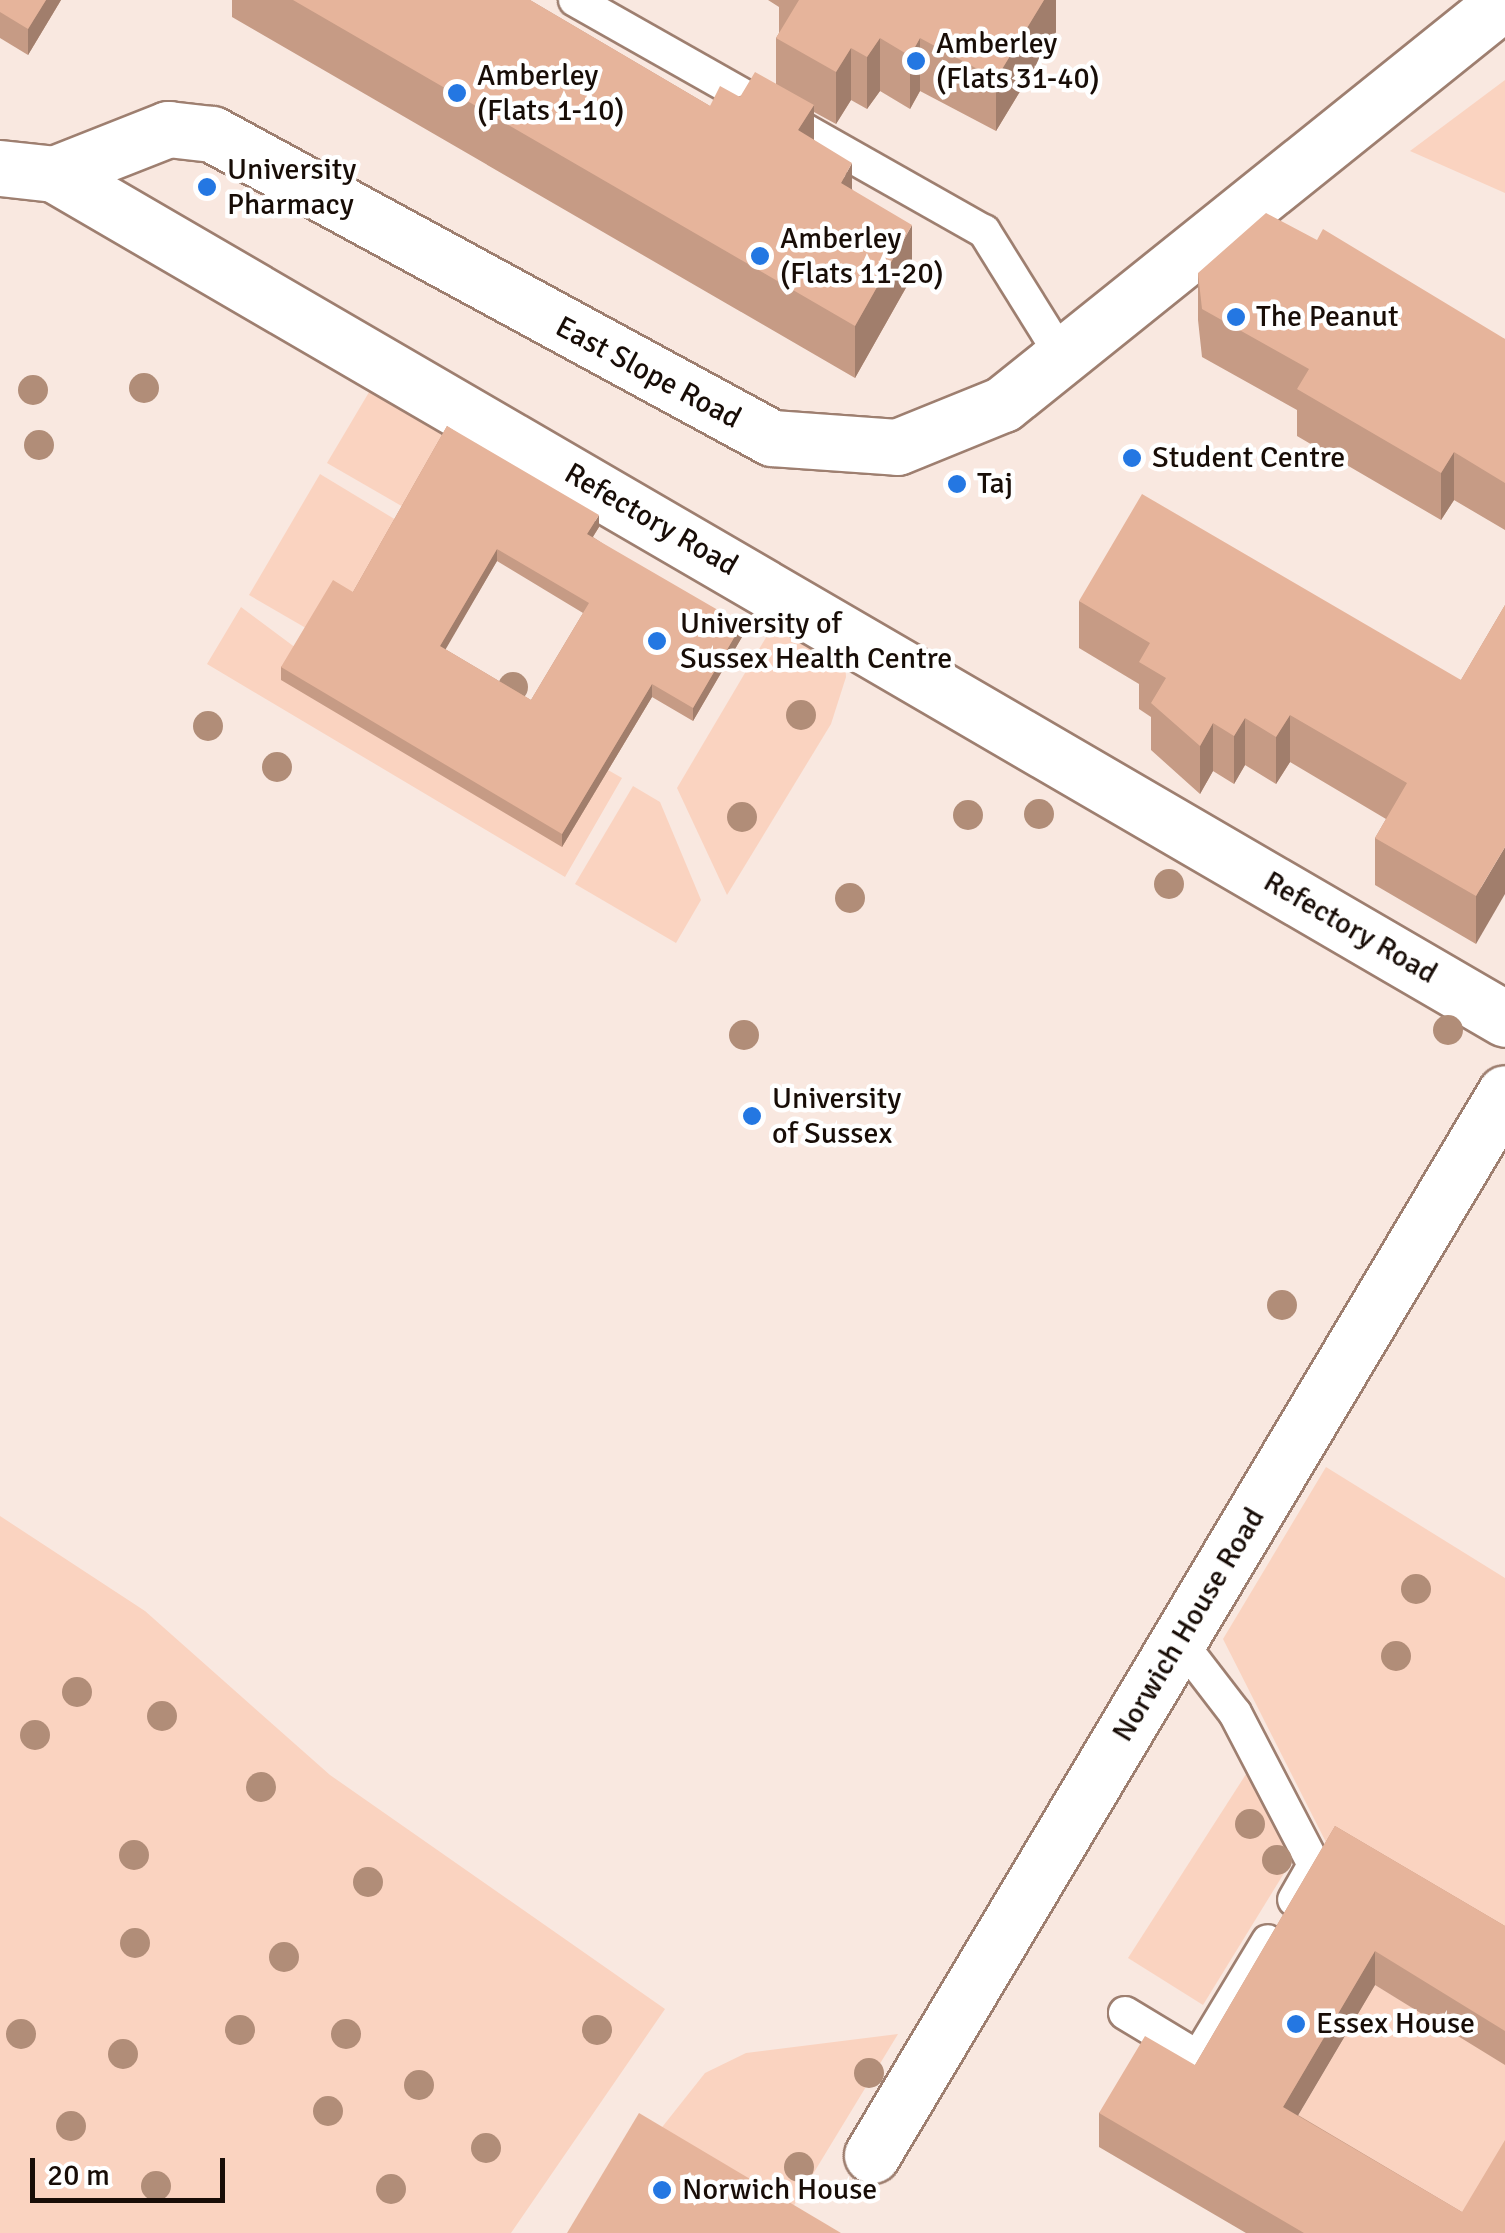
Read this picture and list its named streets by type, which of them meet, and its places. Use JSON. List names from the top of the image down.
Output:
{
  "streets": {
    "street": ["East Slope Road", "Refectory Road", "Norwich House Road"]
  },
  "crossings": [
    ["East Slope Road", "Refectory Road"]
  ],
  "places": [
    "Amberley (Flats 31-40)",
    "Amberley (Flats 1-10)",
    "University Pharmacy",
    "Amberley (Flats 11-20)",
    "The Peanut",
    "Student Centre",
    "Taj",
    "University of Sussex Health Centre",
    "University of Sussex",
    "Essex House",
    "Norwich House"
  ],
  "scale_bar": "20 m"
}
